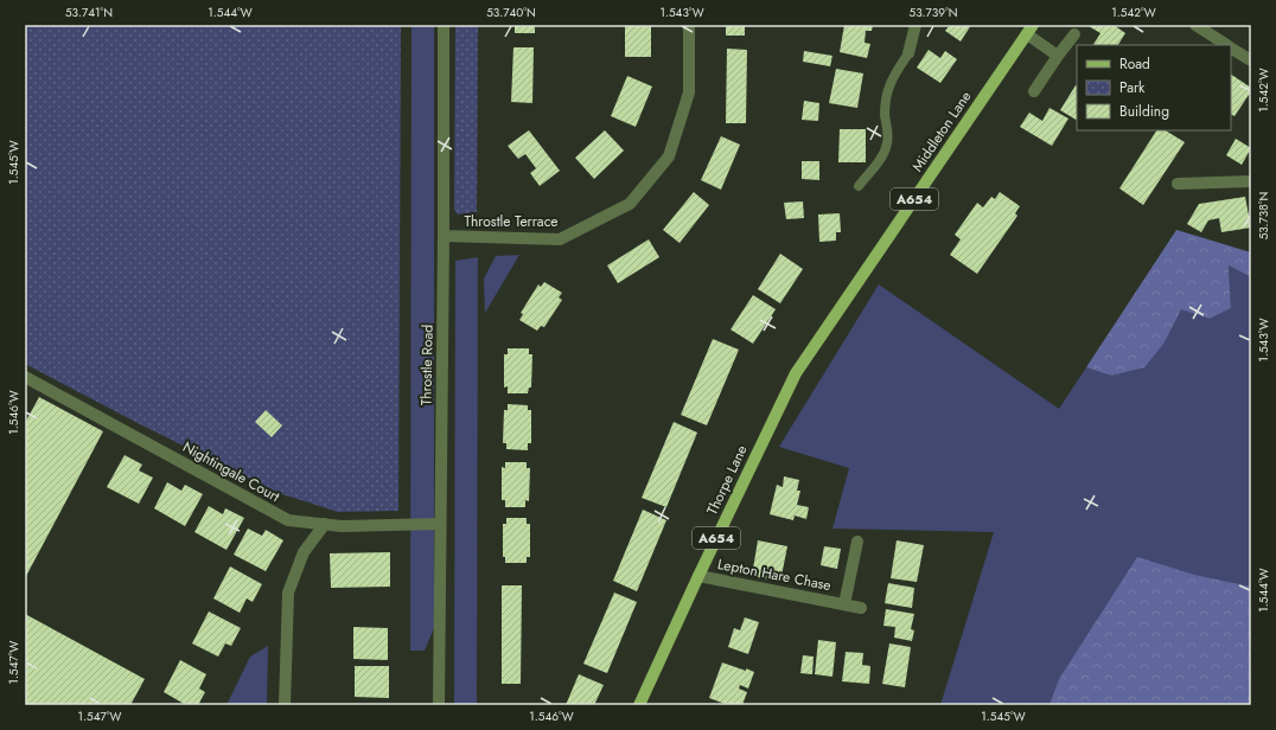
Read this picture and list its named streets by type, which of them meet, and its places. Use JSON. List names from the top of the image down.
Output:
{
  "streets": {
    "main road": ["Middleton Lane", "A654", "Thorpe Lane"],
    "street": [
      "Throstle Terrace",
      "Throstle Road",
      "Nightingale Court",
      "Lepton Hare Chase"
    ]
  },
  "crossings": [
    ["Middleton Lane", "Thorpe Lane"],
    ["Throstle Terrace", "Throstle Road"],
    ["Throstle Road", "Nightingale Court"],
    ["Thorpe Lane", "Lepton Hare Chase"]
  ],
  "legend": ["Road", "Park", "Building"],
  "coordinates": [
    "53.741°N",
    "1.544°W",
    "53.740°N",
    "1.543°W",
    "53.739°N",
    "1.542°W",
    "1.545°W",
    "53.738°N",
    "1.546°W",
    "1.547°W"
  ]
}
